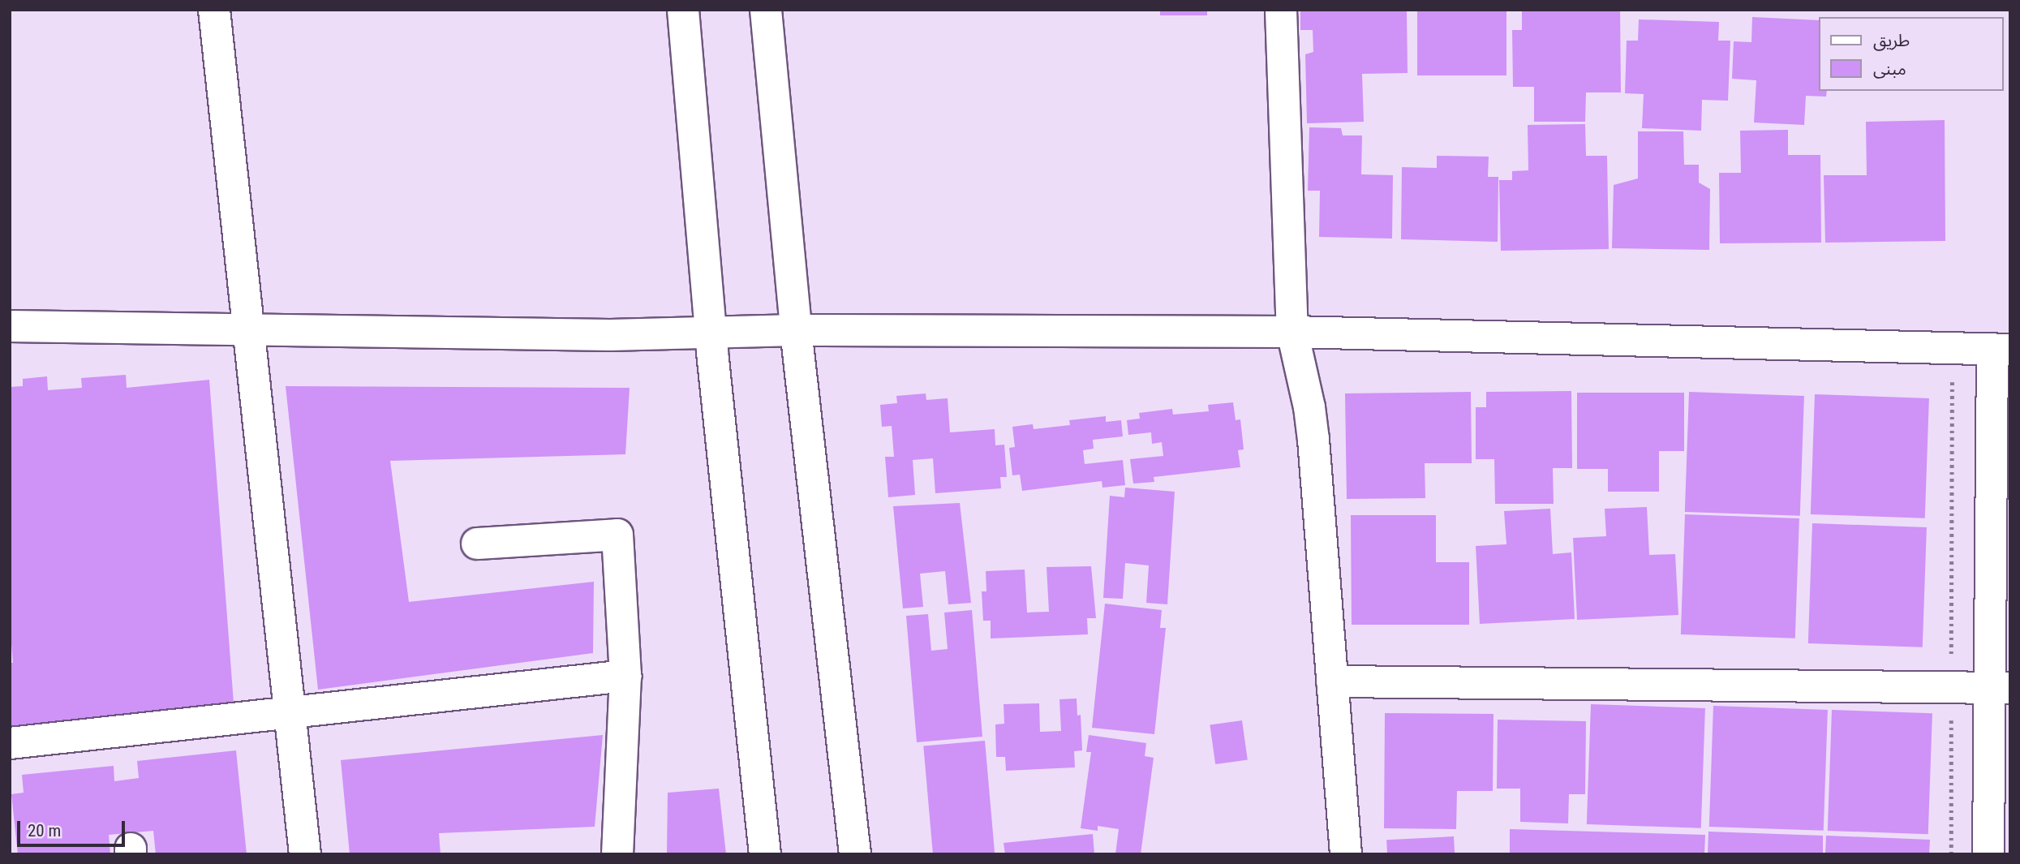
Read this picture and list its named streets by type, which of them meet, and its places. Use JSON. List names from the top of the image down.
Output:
{
  "legend": ["طريق", "مبنى"],
  "scale_bar": "20 m"
}
